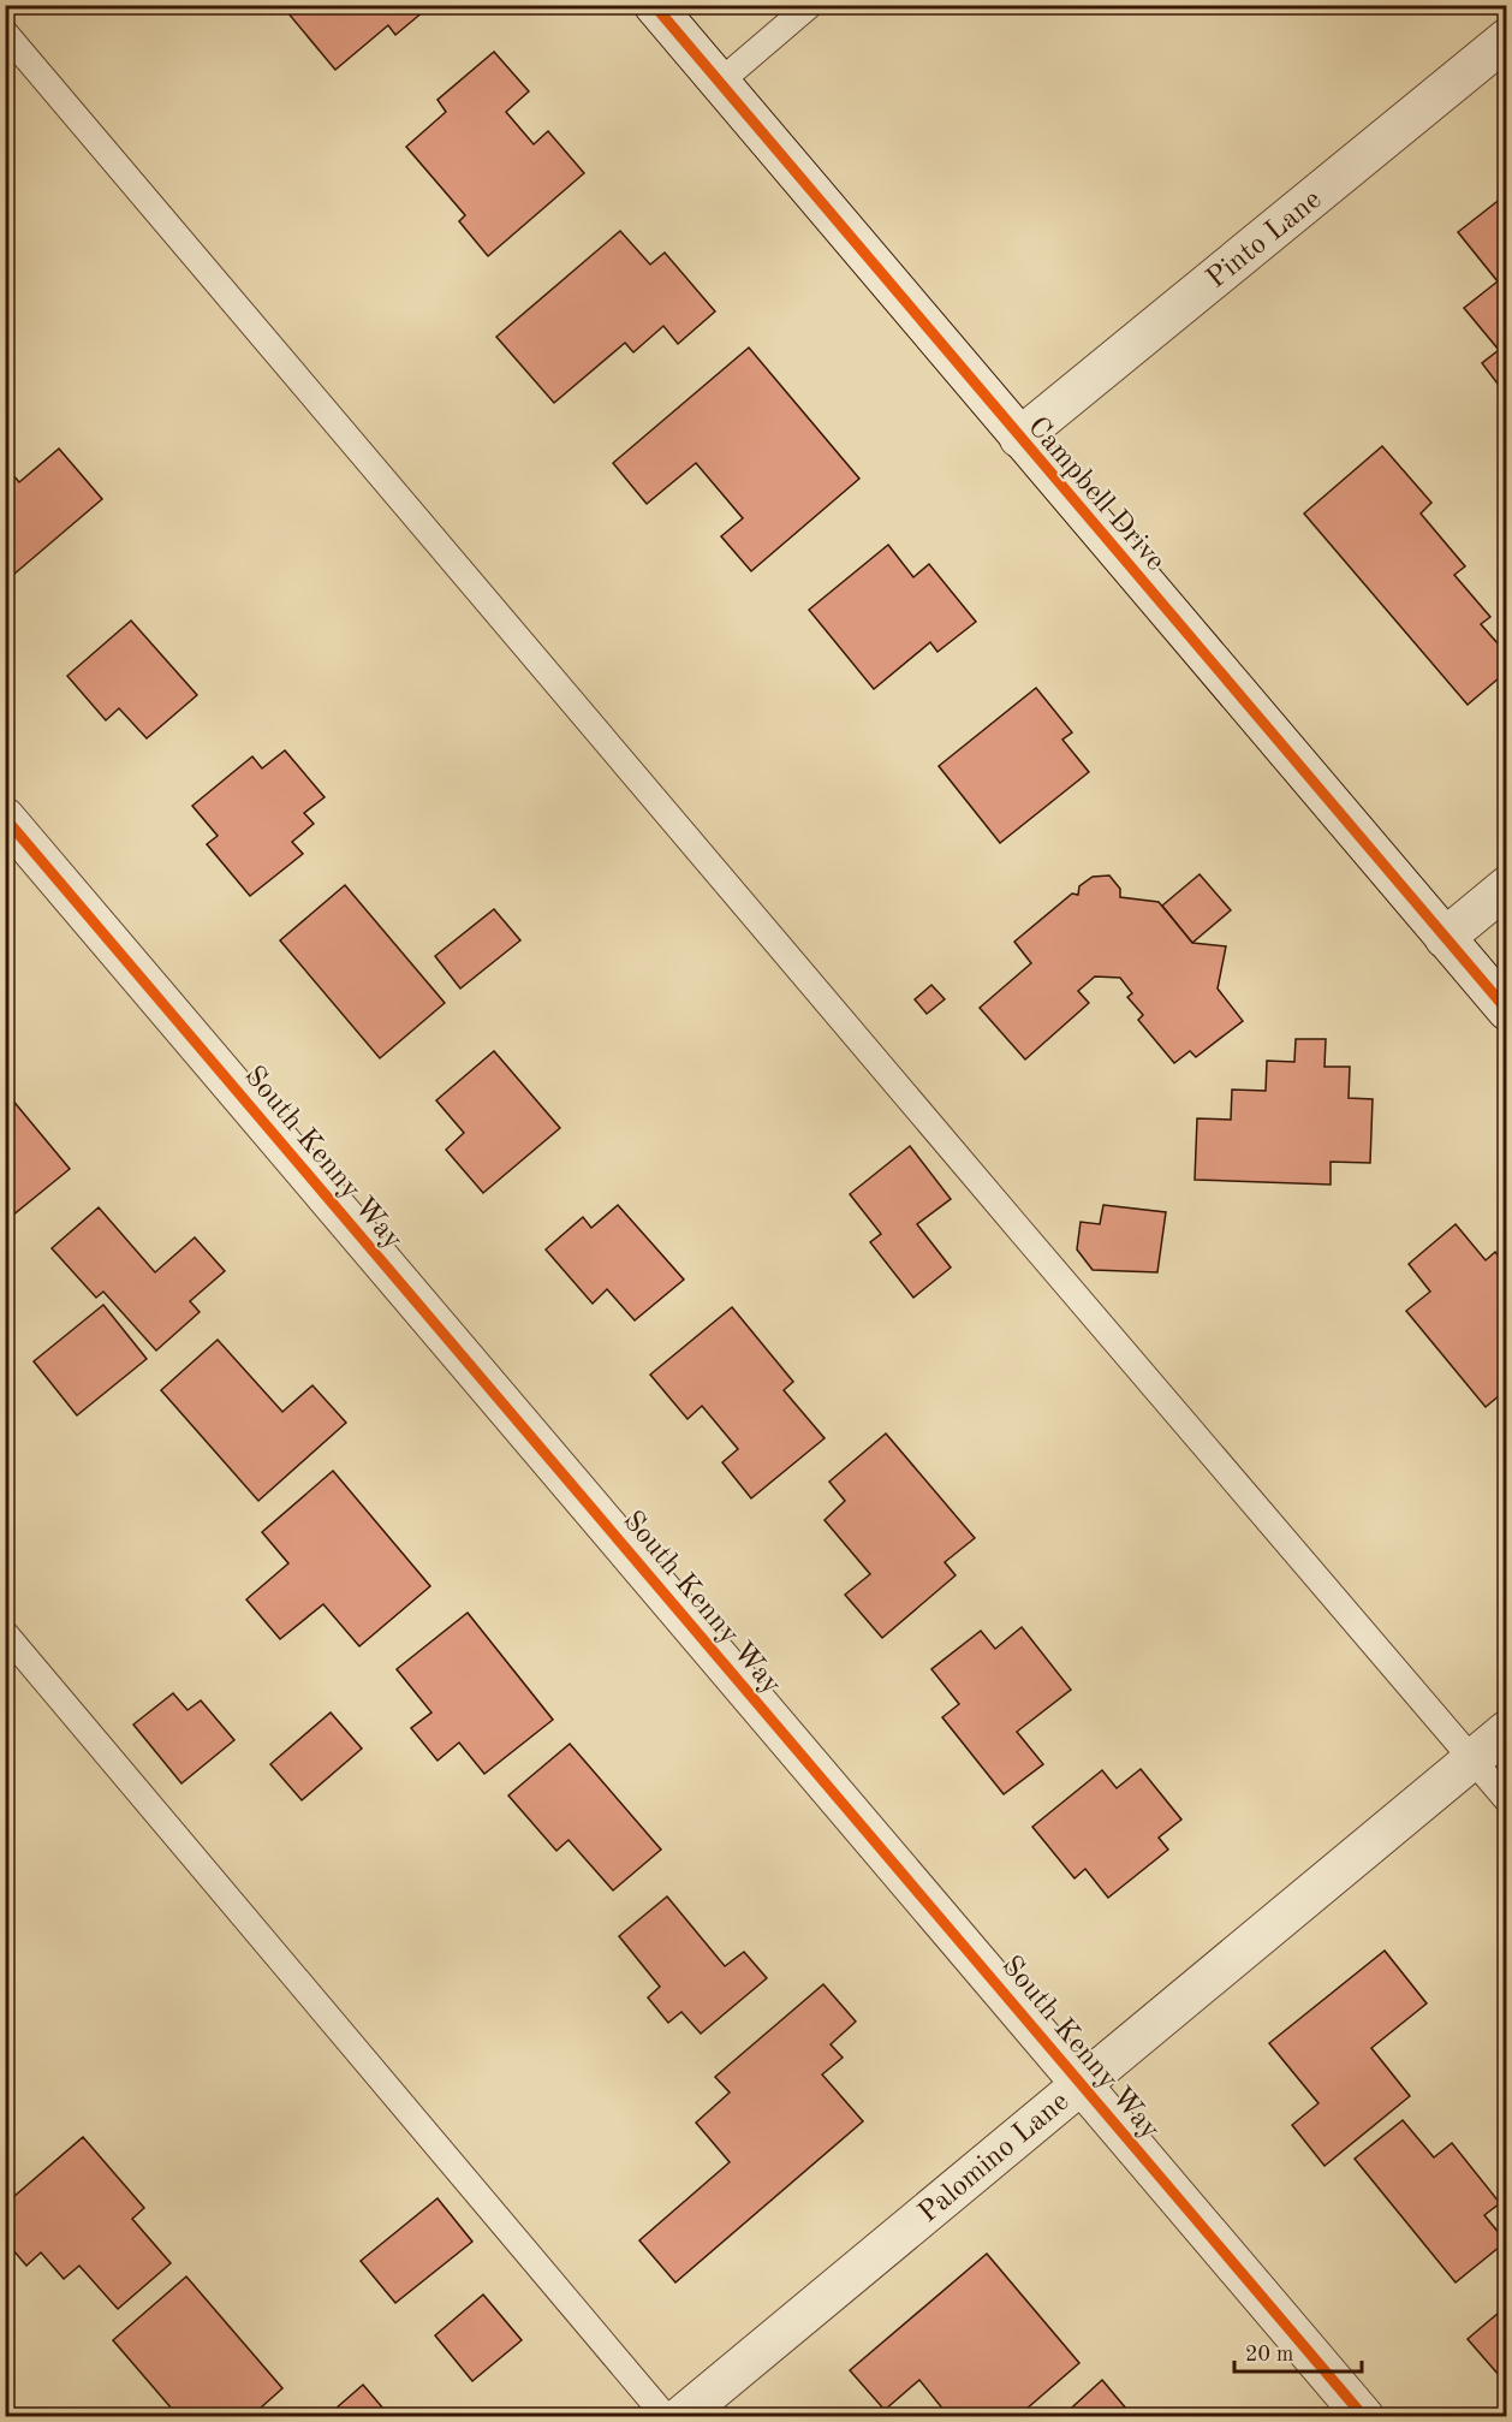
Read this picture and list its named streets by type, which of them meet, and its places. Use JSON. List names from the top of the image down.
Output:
{
  "streets": {
    "street": [
      "Pinto Lane",
      "Campbell Drive",
      "South Kenny Way",
      "Palomino Lane"
    ]
  },
  "crossings": [
    ["Pinto Lane", "Campbell Drive"],
    ["South Kenny Way", "Palomino Lane"]
  ],
  "scale_bar": "20 m"
}
